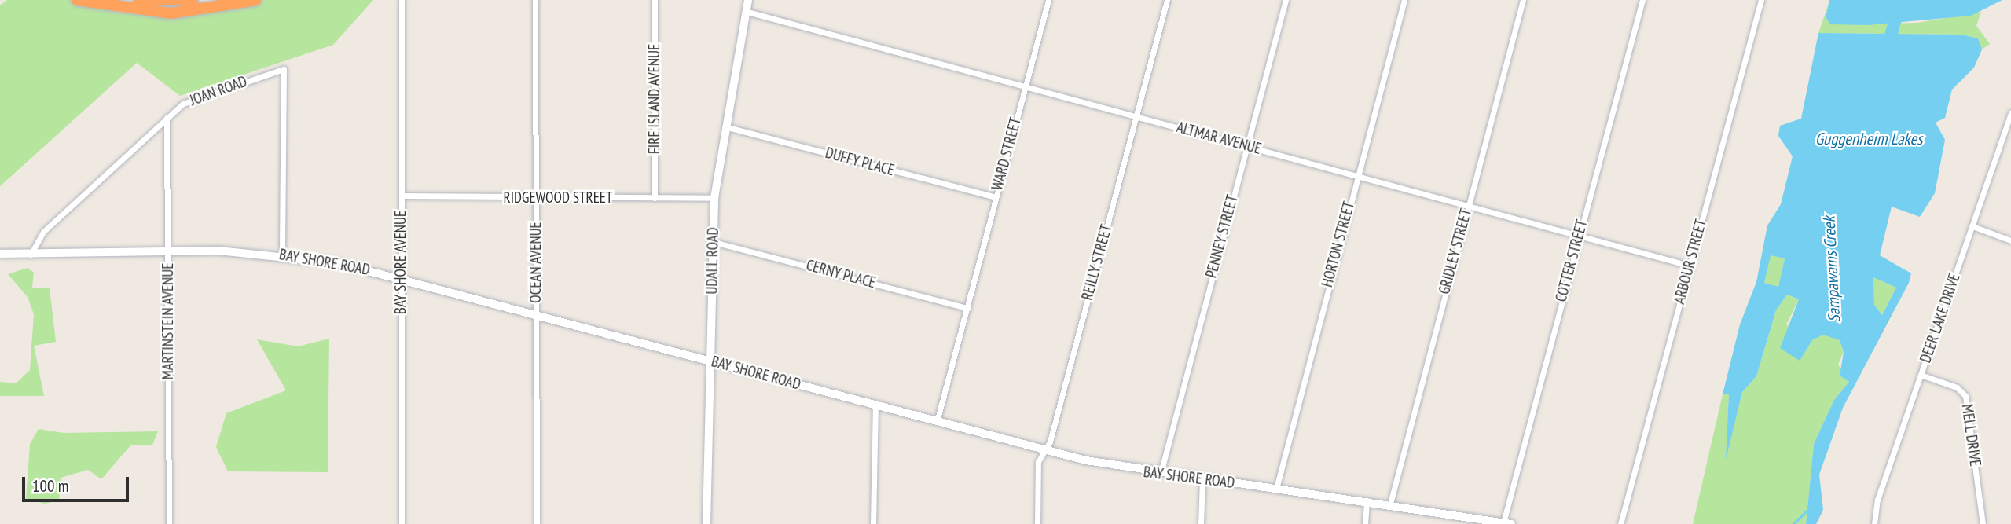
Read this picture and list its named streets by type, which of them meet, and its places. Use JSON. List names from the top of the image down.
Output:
{
  "streets": {
    "main road": ["UDALL ROAD", "BAY SHORE ROAD"],
    "street": [
      "JOAN ROAD",
      "FIRE ISLAND AVENUE",
      "ALTMAR AVENUE",
      "WARD STREET",
      "DUFFY PLACE",
      "RIDGEWOOD STREET",
      "PENNEY STREET",
      "HORTON STREET",
      "GRIDLEY STREET",
      "COTTER STREET",
      "ARBOUR STREET",
      "BAY SHORE AVENUE",
      "OCEAN AVENUE",
      "REILLY STREET",
      "CERNY PLACE",
      "DEER LAKE DRIVE",
      "MARTINSTEIN AVENUE",
      "MELL DRIVE"
    ]
  },
  "crossings": [
    ["JOAN ROAD", "BAY SHORE ROAD"],
    ["JOAN ROAD", "MARTINSTEIN AVENUE"],
    ["FIRE ISLAND AVENUE", "RIDGEWOOD STREET"],
    ["ALTMAR AVENUE", "WARD STREET"],
    ["ALTMAR AVENUE", "PENNEY STREET"],
    ["ALTMAR AVENUE", "HORTON STREET"],
    ["ALTMAR AVENUE", "GRIDLEY STREET"],
    ["ALTMAR AVENUE", "UDALL ROAD"],
    ["ALTMAR AVENUE", "COTTER STREET"],
    ["ALTMAR AVENUE", "ARBOUR STREET"],
    ["ALTMAR AVENUE", "REILLY STREET"],
    ["WARD STREET", "DUFFY PLACE"],
    ["WARD STREET", "BAY SHORE ROAD"],
    ["WARD STREET", "CERNY PLACE"],
    ["DUFFY PLACE", "UDALL ROAD"],
    ["RIDGEWOOD STREET", "UDALL ROAD"],
    ["RIDGEWOOD STREET", "BAY SHORE AVENUE"],
    ["RIDGEWOOD STREET", "OCEAN AVENUE"],
    ["PENNEY STREET", "BAY SHORE ROAD"],
    ["HORTON STREET", "BAY SHORE ROAD"],
    ["GRIDLEY STREET", "BAY SHORE ROAD"],
    ["UDALL ROAD", "BAY SHORE ROAD"],
    ["UDALL ROAD", "CERNY PLACE"],
    ["COTTER STREET", "BAY SHORE ROAD"],
    ["BAY SHORE ROAD", "BAY SHORE AVENUE"],
    ["BAY SHORE ROAD", "OCEAN AVENUE"],
    ["BAY SHORE ROAD", "REILLY STREET"],
    ["BAY SHORE ROAD", "MARTINSTEIN AVENUE"],
    ["DEER LAKE DRIVE", "MELL DRIVE"]
  ],
  "water": ["Guggenheim Lakes", "Sampawams Creek"],
  "scale_bar": "100 m"
}
